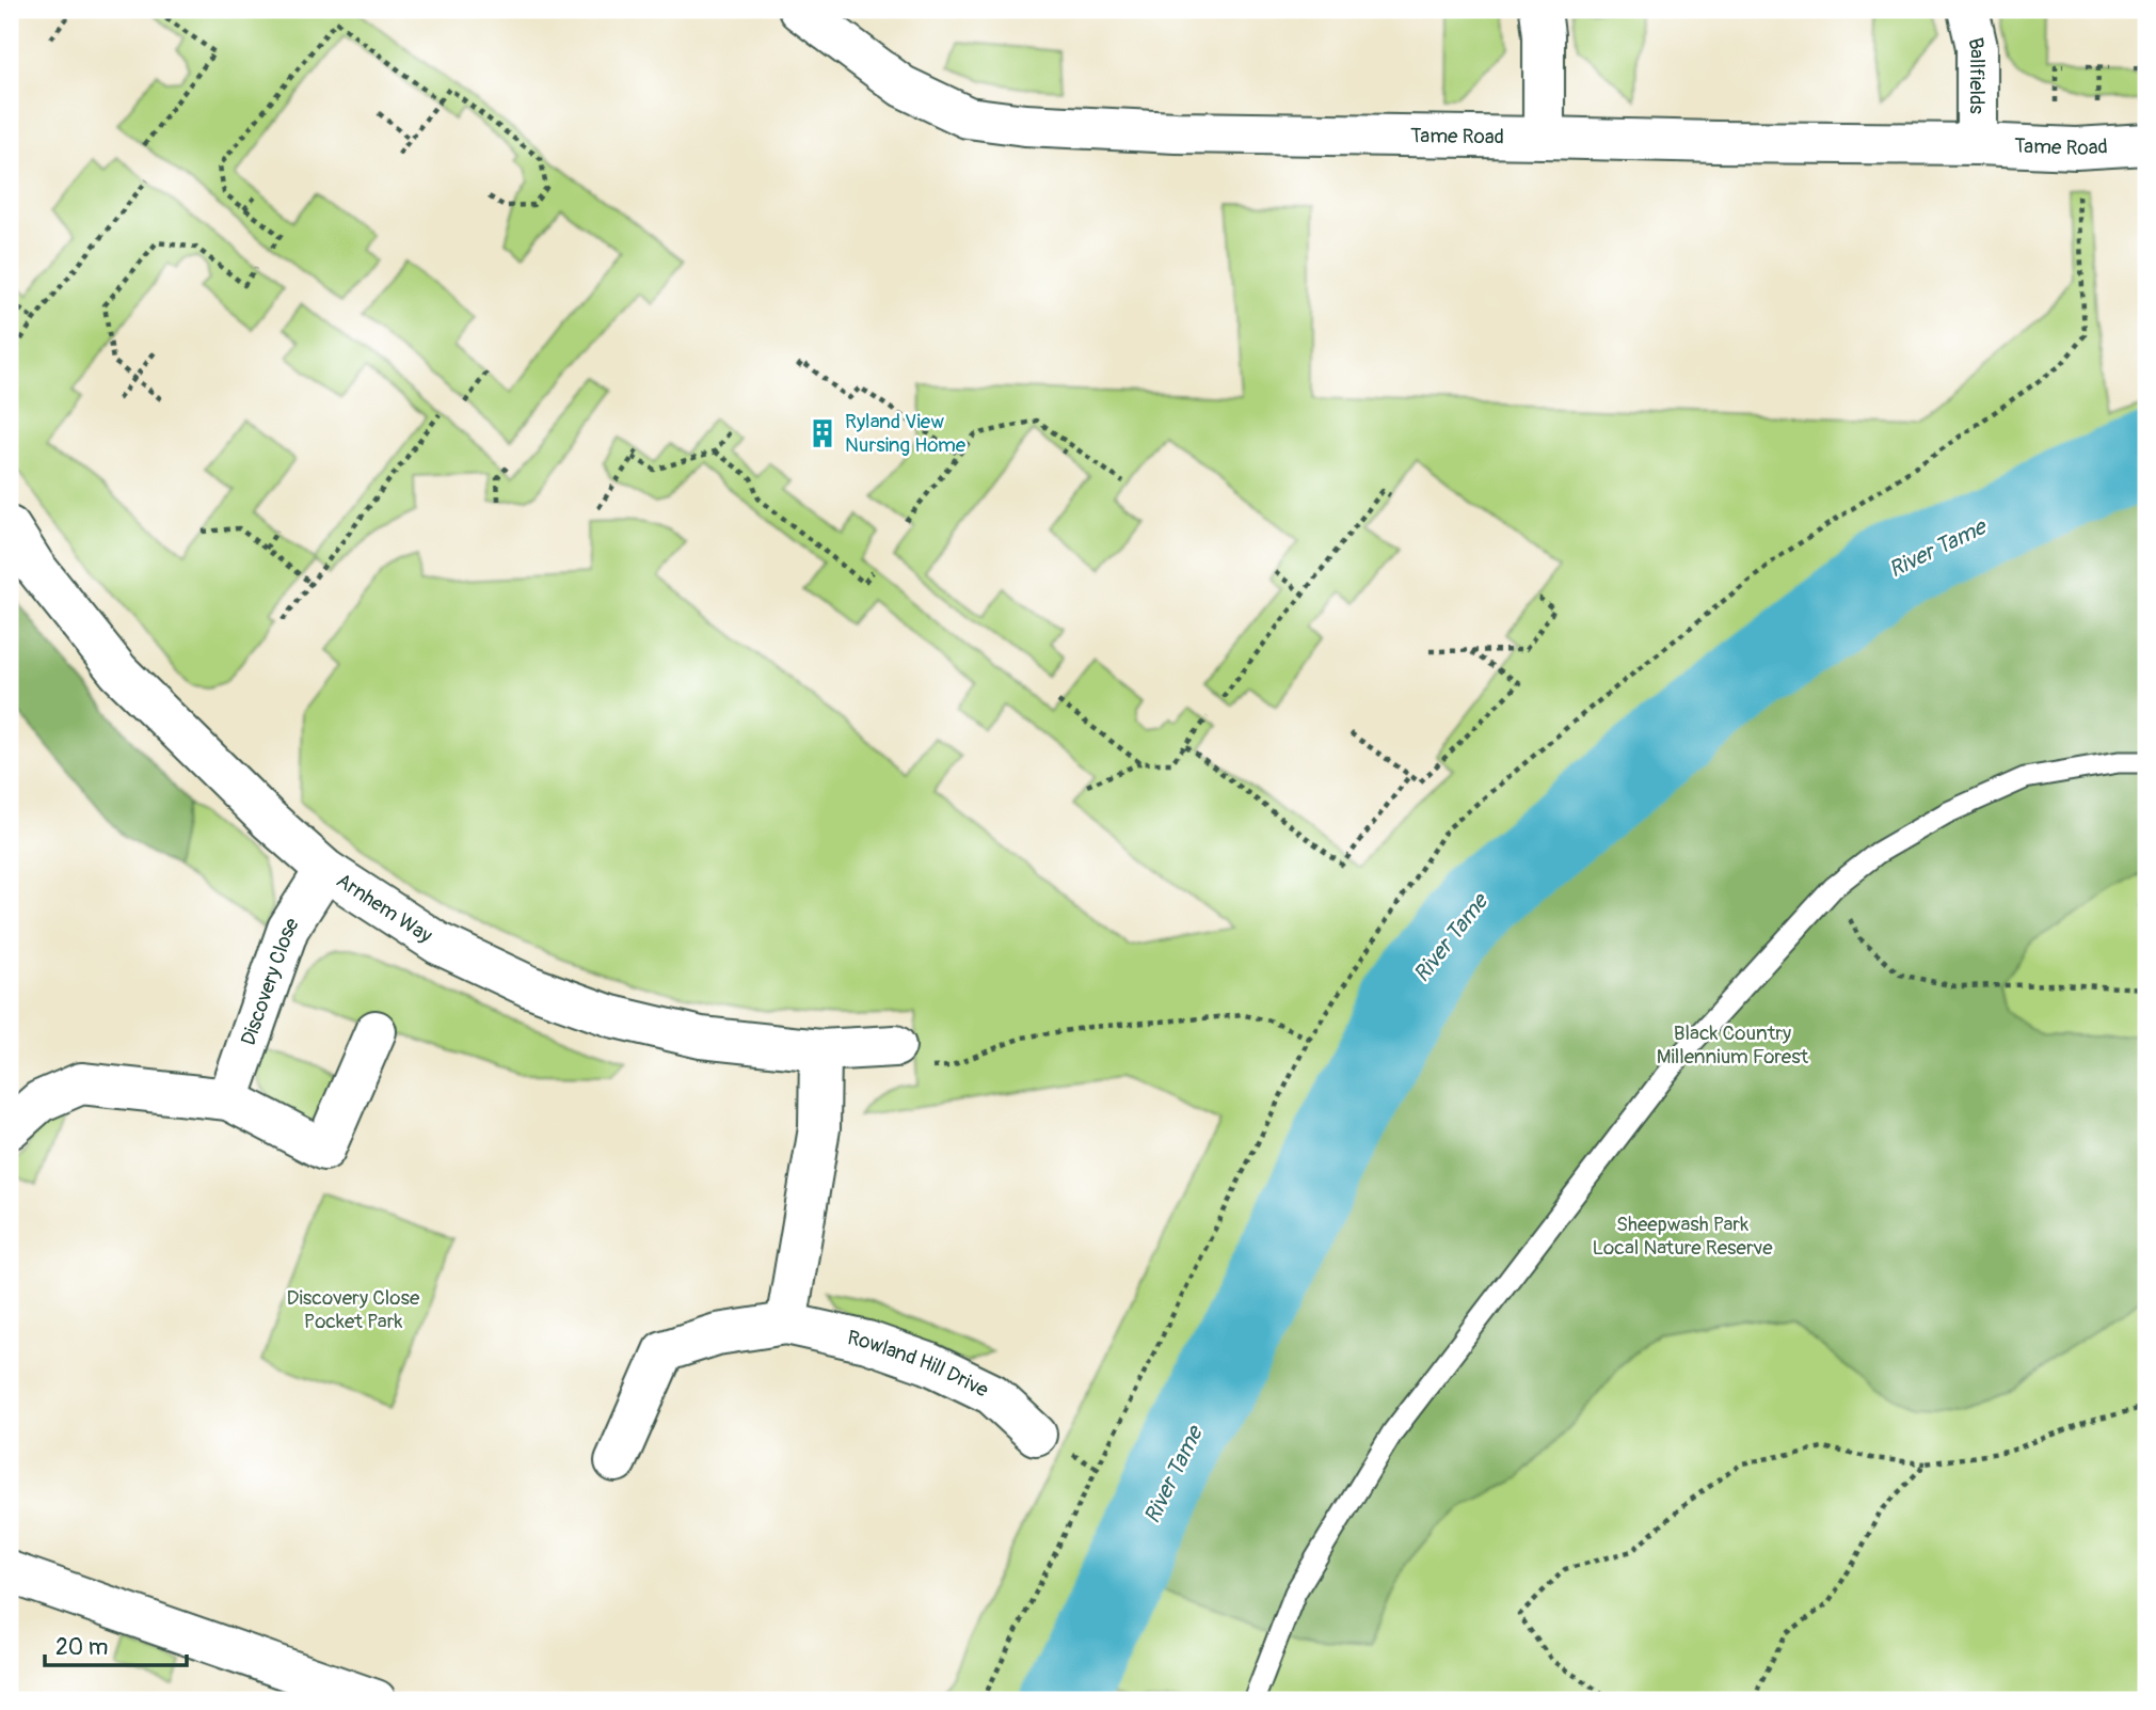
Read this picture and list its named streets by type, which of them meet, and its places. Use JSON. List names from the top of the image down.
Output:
{
  "streets": {
    "street": [
      "Ballfields",
      "Tame Road",
      "Arnhem Way",
      "Discovery Close",
      "Rowland Hill Drive"
    ]
  },
  "crossings": [
    ["Ballfields", "Tame Road"],
    ["Arnhem Way", "Discovery Close"]
  ],
  "water": ["River Tame"],
  "parks": ["Black Country Millennium Forest", "Sheepwash Park Local Nature Reserve", "Discovery Close Pocket Park"],
  "places": {
    "building": ["Ryland View Nursing Home"]
  },
  "scale_bar": "20 m"
}
